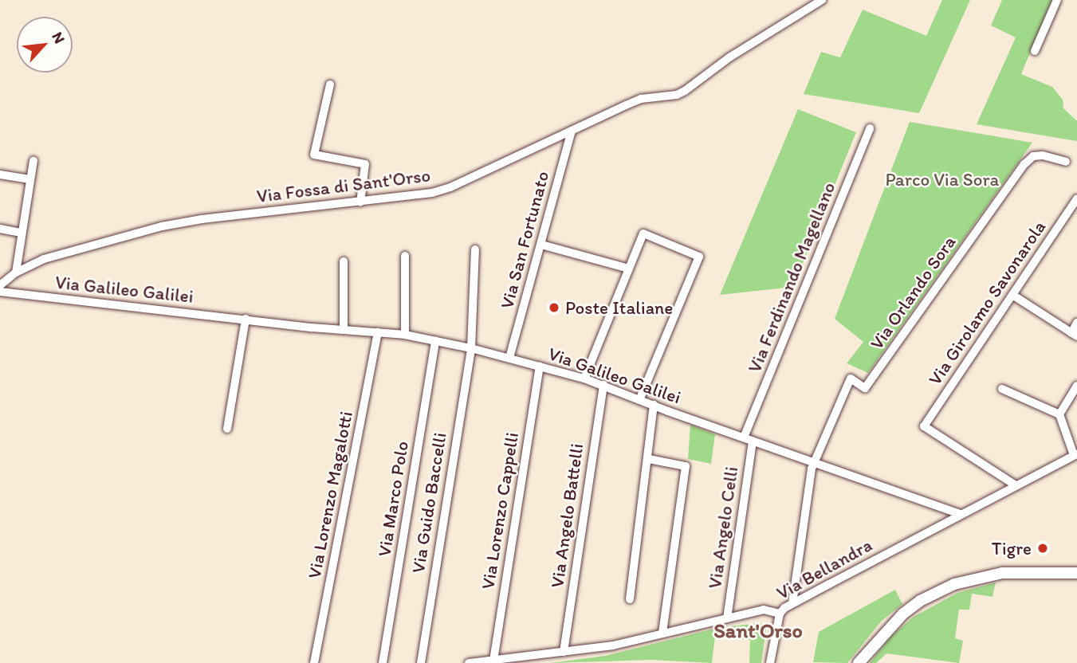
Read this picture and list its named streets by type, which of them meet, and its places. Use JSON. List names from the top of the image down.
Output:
{
  "streets": {
    "street": [
      "Via Fossa di Sant'Orso",
      "Via San Fortunato",
      "Via Ferdinando Magellano",
      "Via Galileo Galilei",
      "Via Orlando Sora",
      "Via Girolamo Savonarola",
      "Via Lorenzo Magalotti",
      "Via Marco Polo",
      "Via Guido Baccelli",
      "Via Lorenzo Cappelli",
      "Via Angelo Battelli",
      "Via Angelo Celli",
      "Via Bellandra"
    ]
  },
  "crossings": [
    ["Via Fossa di Sant'Orso", "Via San Fortunato"],
    ["Via San Fortunato", "Via Galileo Galilei"],
    ["Via Ferdinando Magellano", "Via Galileo Galilei"],
    ["Via Ferdinando Magellano", "Via Angelo Celli"],
    ["Via Galileo Galilei", "Via Orlando Sora"],
    ["Via Galileo Galilei", "Via Lorenzo Magalotti"],
    ["Via Galileo Galilei", "Via Marco Polo"],
    ["Via Galileo Galilei", "Via Guido Baccelli"],
    ["Via Galileo Galilei", "Via Lorenzo Cappelli"],
    ["Via Galileo Galilei", "Via Angelo Battelli"],
    ["Via Galileo Galilei", "Via Angelo Celli"],
    ["Via Galileo Galilei", "Via Bellandra"],
    ["Via Girolamo Savonarola", "Via Bellandra"],
    ["Via Lorenzo Cappelli", "Via Bellandra"],
    ["Via Angelo Battelli", "Via Bellandra"],
    ["Via Angelo Celli", "Via Bellandra"]
  ],
  "districts": ["Sant'Orso"],
  "parks": ["Parco Via Sora"],
  "places": ["Poste Italiane", "Tigre"],
  "north": "top right"
}
